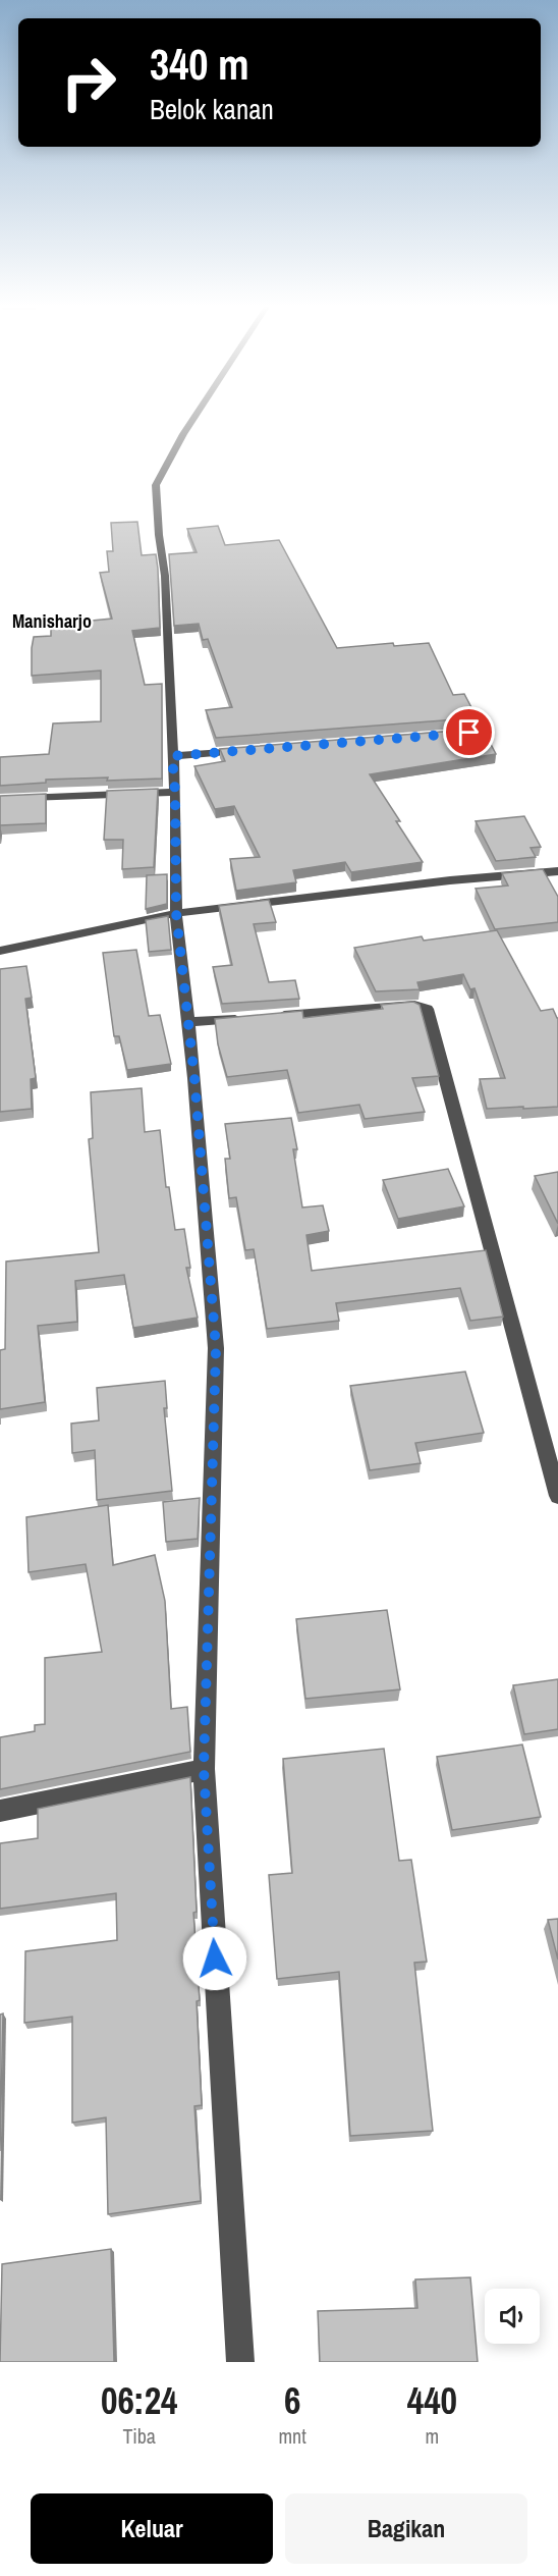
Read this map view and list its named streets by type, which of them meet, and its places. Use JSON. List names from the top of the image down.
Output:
{
  "districts": ["Manisharjo"],
  "page": {
    "turn": ["340 m", "Belok kanan"],
    "eta": [
      "06:24",
      "Tiba",
      "6",
      "mnt",
      "440",
      "m"
    ],
    "buttons": ["Keluar", "Bagikan"]
  }
}
